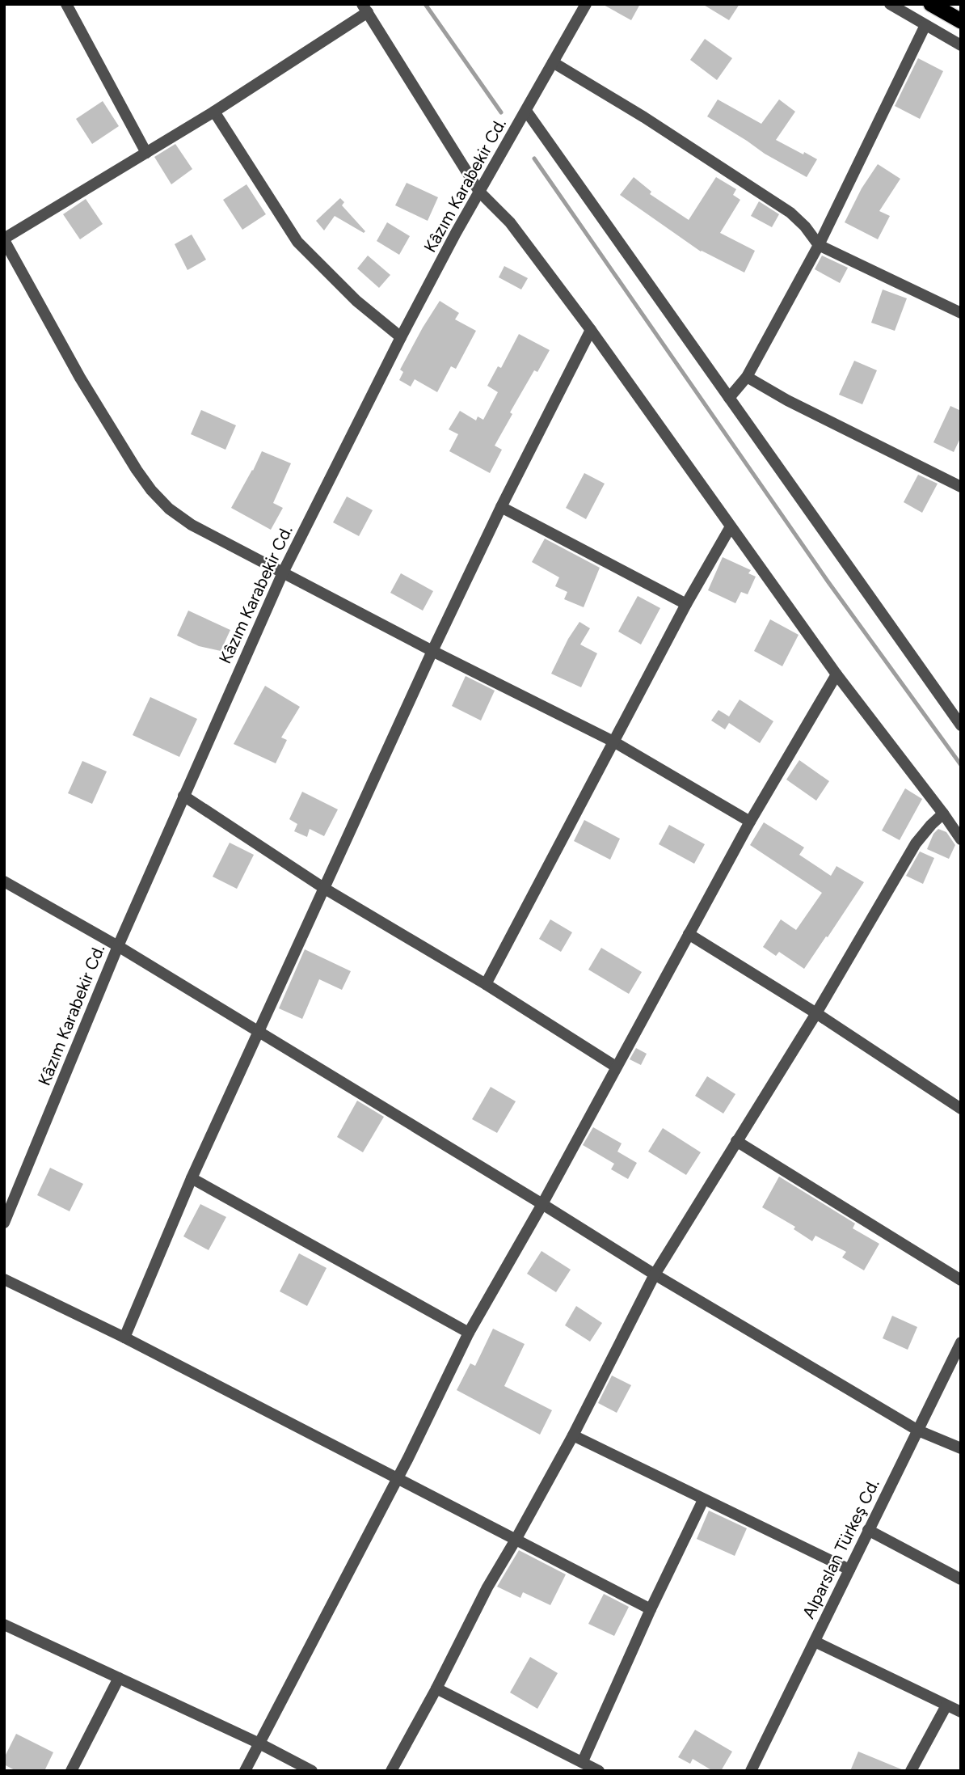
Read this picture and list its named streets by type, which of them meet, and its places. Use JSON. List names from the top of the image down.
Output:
{
  "streets": {
    "street": ["Kâzım Karabekir Cd.", "Alparslan Türkeş Cd."]
  }
}
